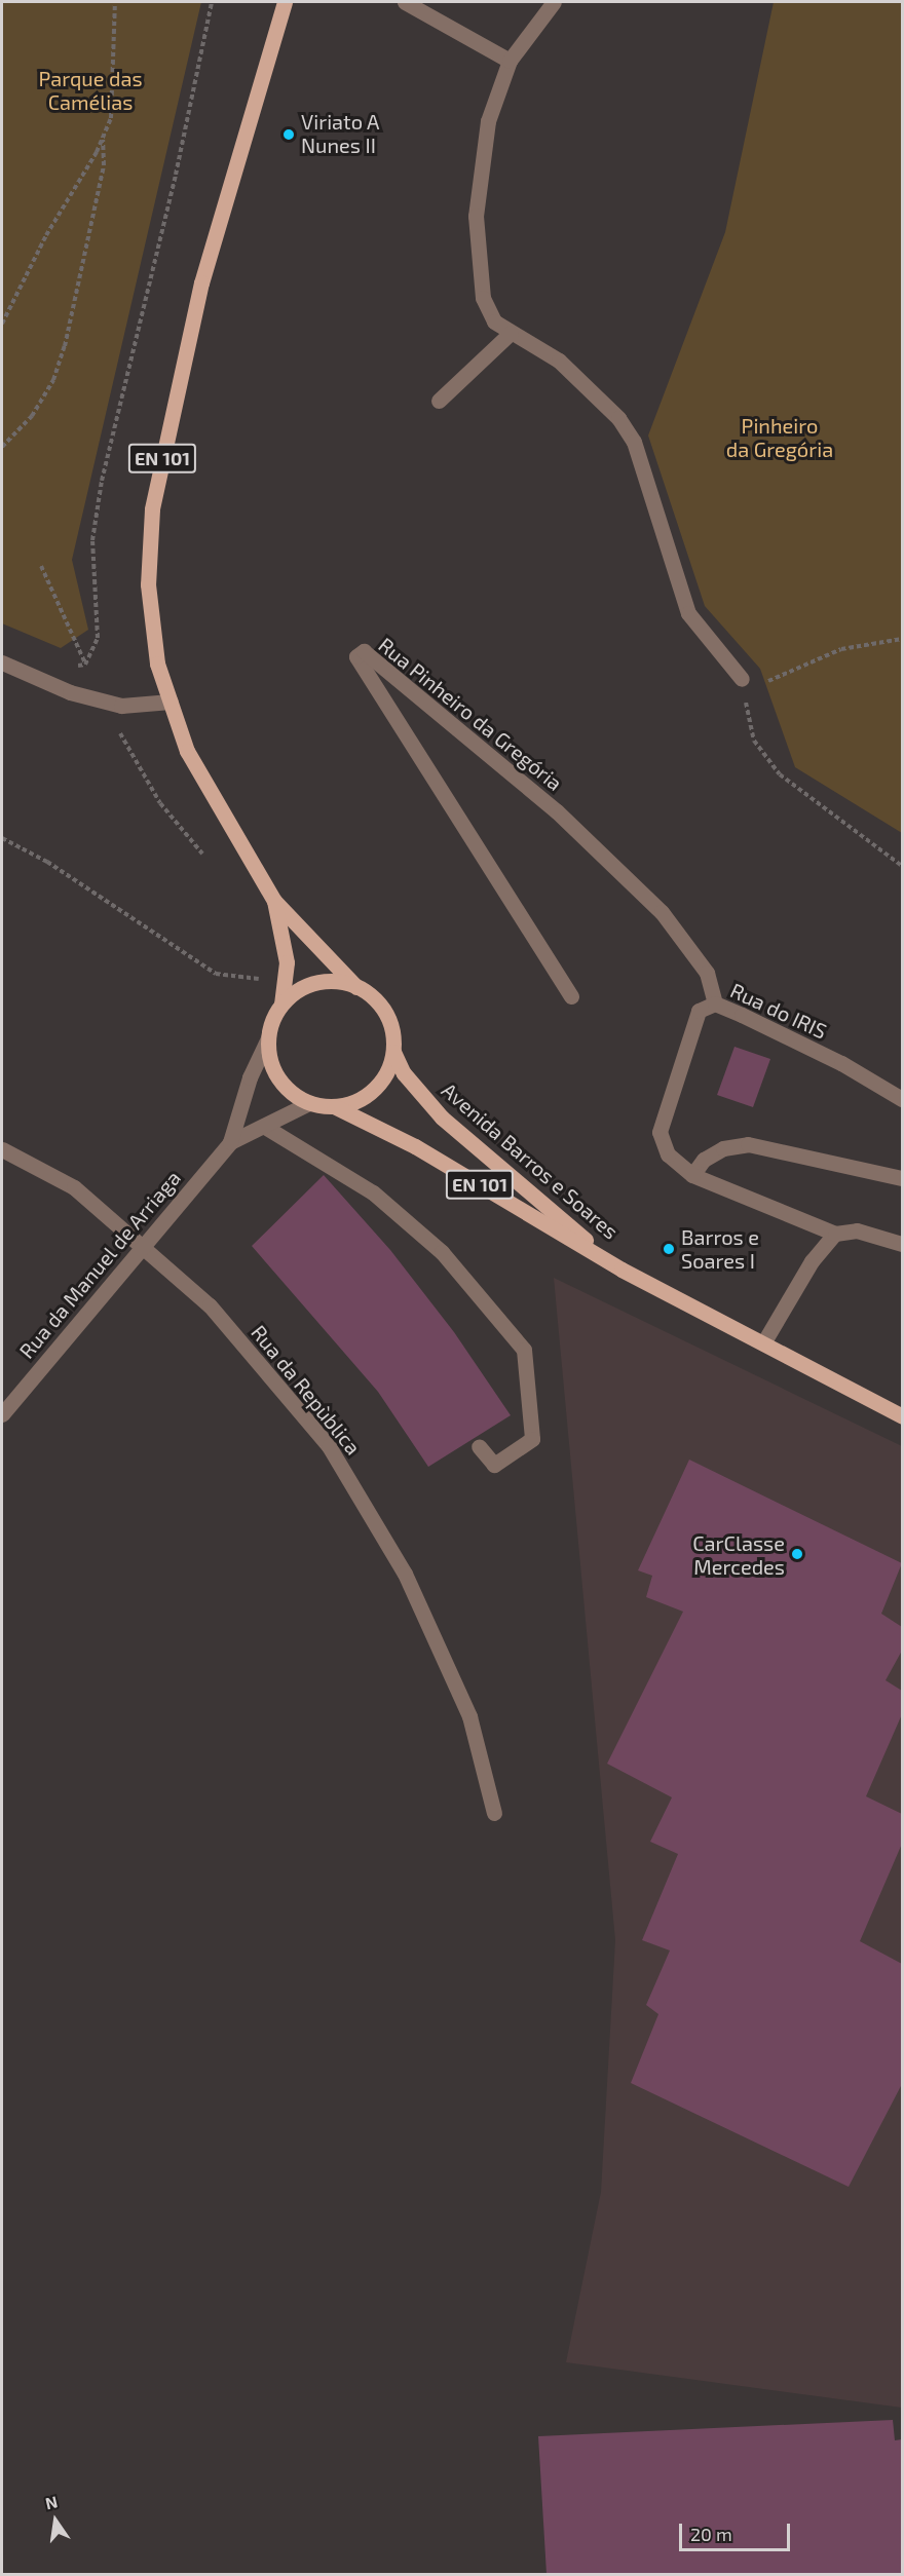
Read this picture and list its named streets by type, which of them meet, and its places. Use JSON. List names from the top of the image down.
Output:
{
  "streets": {
    "main road": ["EN 101", "Avenida Barros e Soares"],
    "street": [
      "Rua Pinheiro da Gregória",
      "Rua do IRIS",
      "Rua da Manuel de Arriaga",
      "Rua da Repùblica"
    ]
  },
  "crossings": [
    ["EN 101", "Avenida Barros e Soares"],
    ["Rua Pinheiro da Gregória", "Rua do IRIS"],
    ["Rua da Manuel de Arriaga", "Rua da Repùblica"]
  ],
  "parks": ["Parque das Camélias", "Pinheiro da Gregória"],
  "places": ["Viriato A Nunes II", "Barros e Soares I", "CarClasse Mercedes"],
  "scale_bar": "20 m",
  "north": "top"
}
